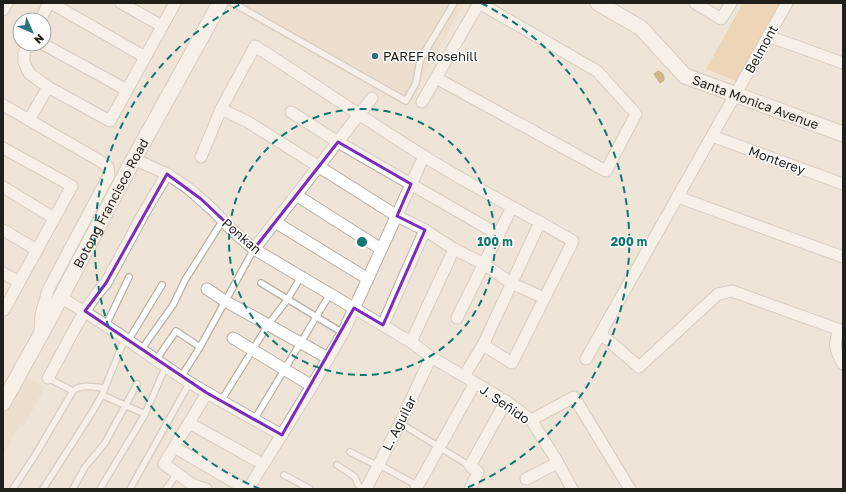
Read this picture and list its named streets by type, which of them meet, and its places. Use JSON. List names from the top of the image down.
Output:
{
  "streets": {
    "street": [
      "Belmont",
      "Santa Monica Avenue",
      "Monterey",
      "Botong Francisco Road",
      "Ponkan",
      "J. Señido",
      "L. Aguilar"
    ]
  },
  "crossings": [
    ["Belmont", "Santa Monica Avenue"],
    ["Belmont", "Monterey"],
    ["Botong Francisco Road", "Ponkan"],
    ["Ponkan", "J. Señido"],
    ["J. Señido", "L. Aguilar"]
  ],
  "places": ["PAREF Rosehill"],
  "north": "bottom right",
  "rings": ["100 m", "200 m"]
}
